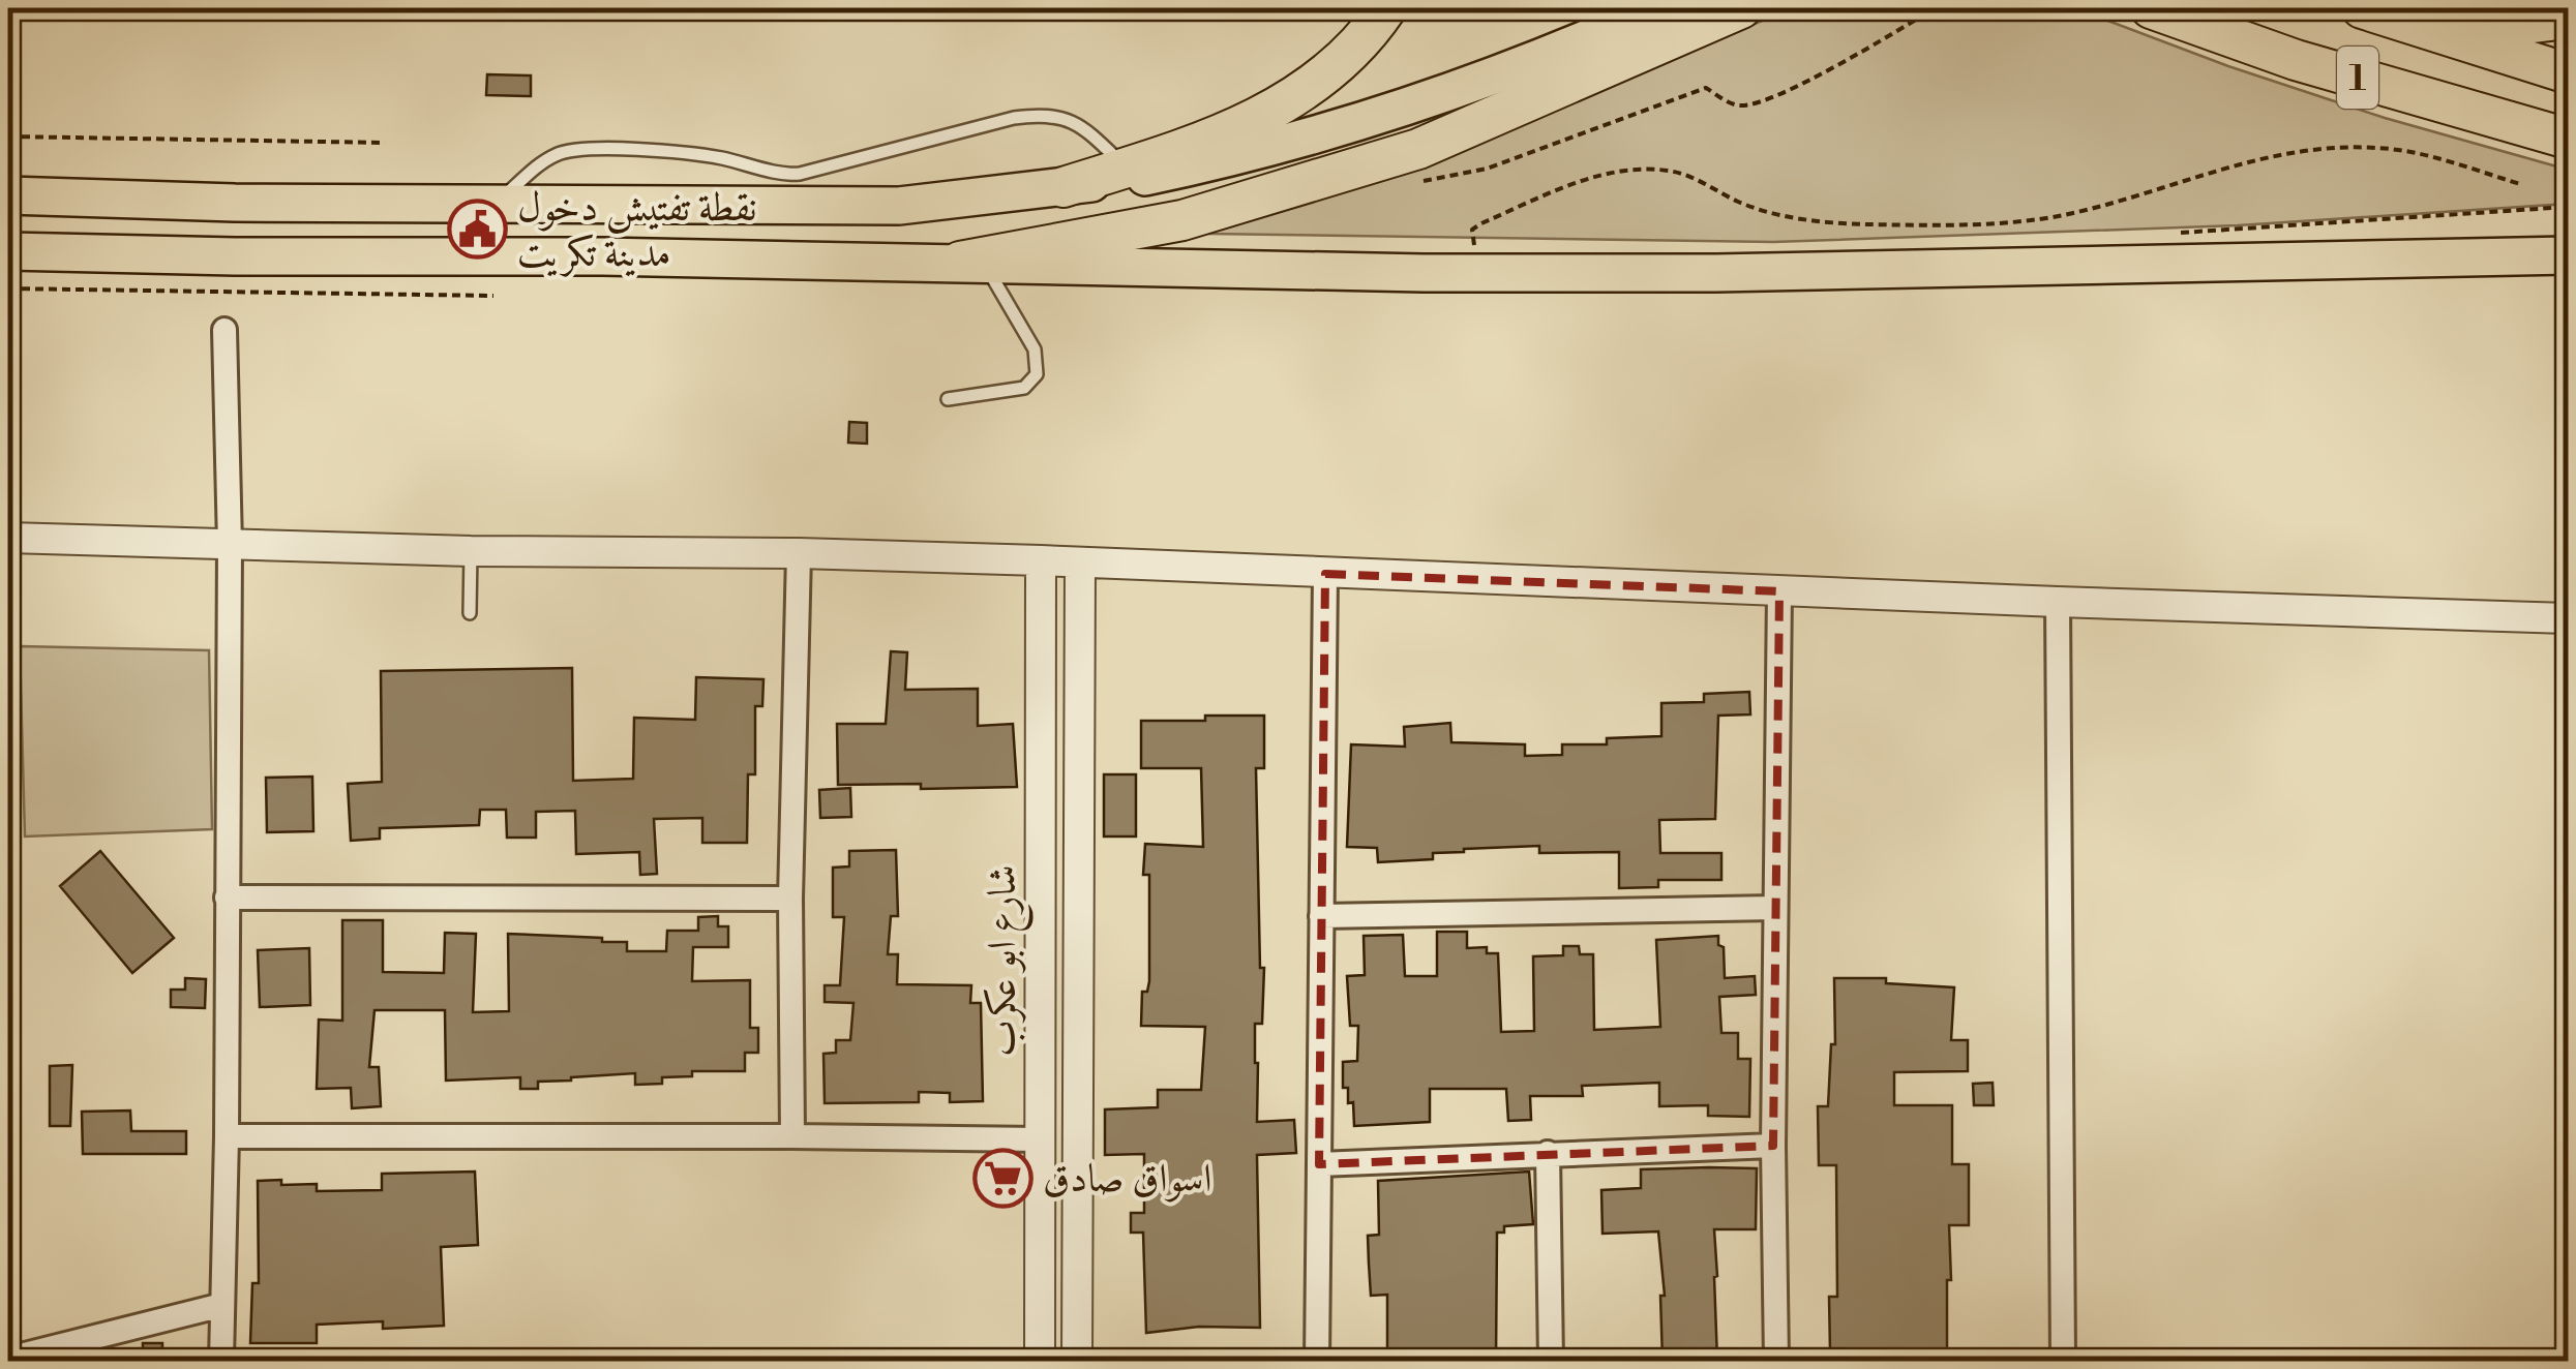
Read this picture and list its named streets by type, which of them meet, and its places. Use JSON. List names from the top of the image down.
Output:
{
  "streets": {
    "highway": ["1"],
    "street": ["شارع ابو عكرب"]
  },
  "places": {
    "public building": ["نقطة تفتيش دخول مدينة تكريت"],
    "supermarket": ["اسواق صادق"]
  }
}
